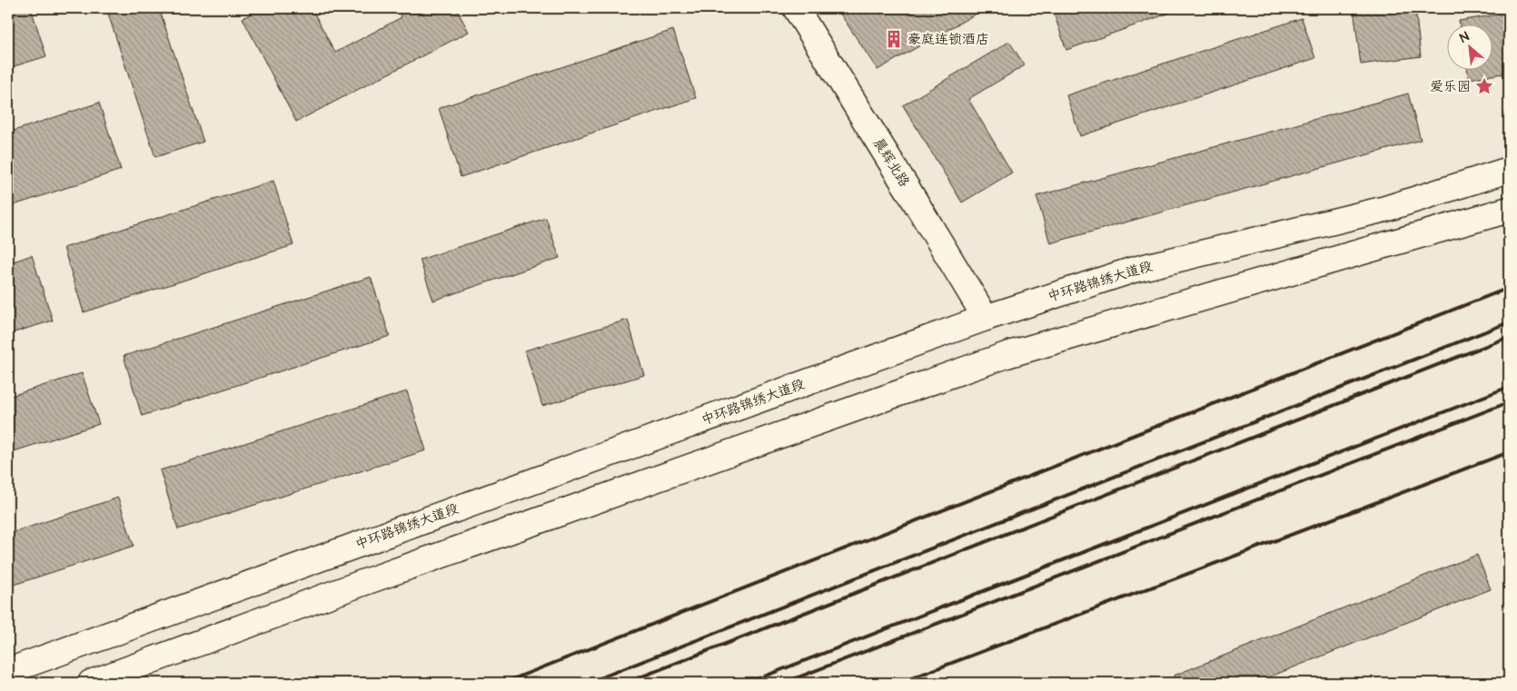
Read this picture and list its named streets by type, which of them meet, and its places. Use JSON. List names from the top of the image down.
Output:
{
  "streets": {
    "main road": ["晨辉北路", "中环路锦绣大道段"]
  },
  "crossings": [
    ["晨辉北路", "中环路锦绣大道段"]
  ],
  "places": {
    "building": ["豪庭连锁酒店"],
    "place": ["爱乐园"]
  },
  "north": "top left"
}
